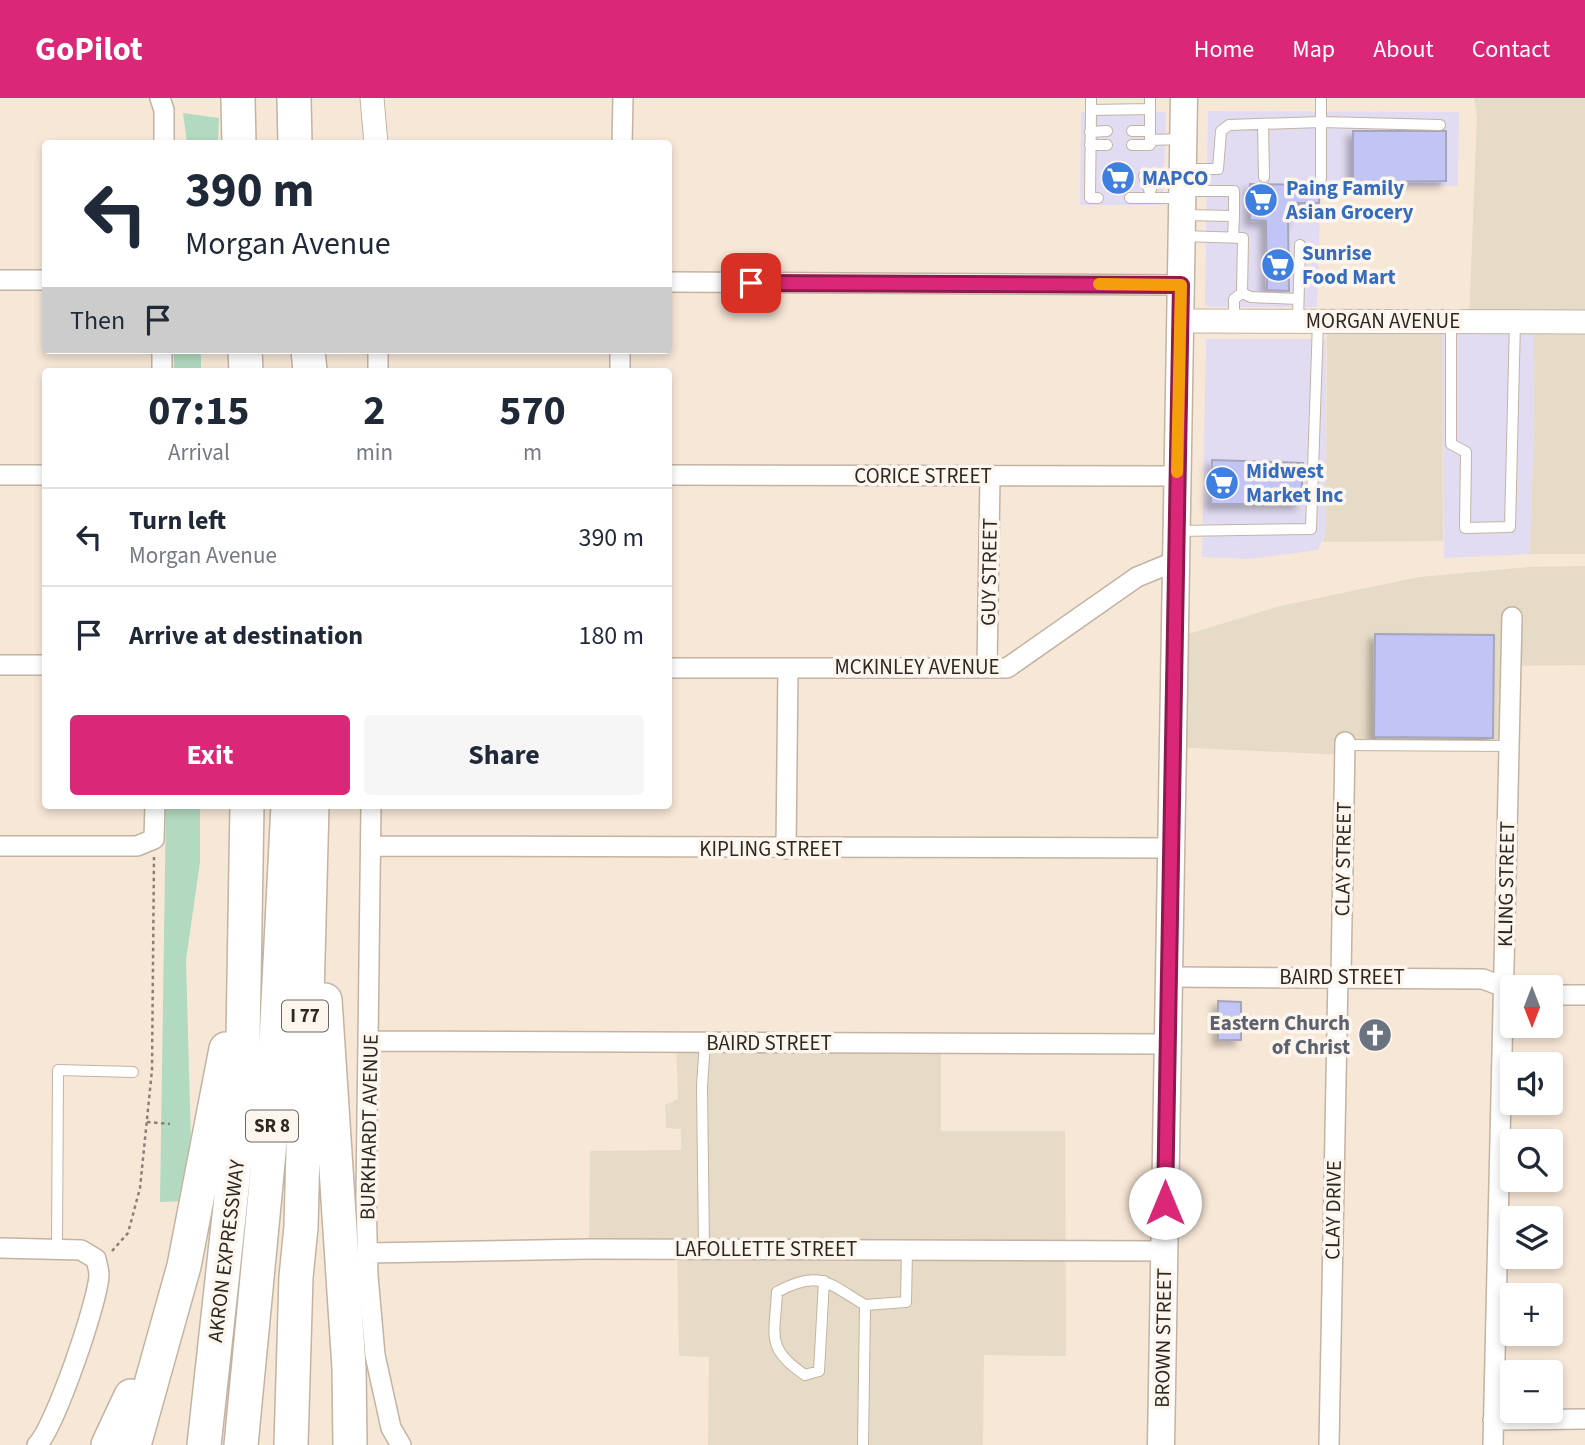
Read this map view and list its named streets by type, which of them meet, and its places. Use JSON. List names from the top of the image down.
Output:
{
  "streets": {
    "highway": ["I 77", "SR 8", "AKRON EXPRESSWAY"],
    "main road": ["BROWN STREET"],
    "street": [
      "MORGAN AVENUE",
      "CORICE STREET",
      "GUY STREET",
      "MCKINLEY AVENUE",
      "KIPLING STREET",
      "CLAY STREET",
      "KLING STREET",
      "BAIRD STREET",
      "BURKHARDT AVENUE",
      "CLAY DRIVE",
      "LAFOLLETTE STREET"
    ]
  },
  "crossings": [
    ["MORGAN AVENUE", "BROWN STREET"],
    ["CORICE STREET", "GUY STREET"],
    ["CORICE STREET", "BROWN STREET"],
    ["GUY STREET", "MCKINLEY AVENUE"],
    ["MCKINLEY AVENUE", "BROWN STREET"],
    ["KIPLING STREET", "BURKHARDT AVENUE"],
    ["KIPLING STREET", "BROWN STREET"],
    ["CLAY STREET", "BAIRD STREET"],
    ["CLAY STREET", "CLAY DRIVE"],
    ["BAIRD STREET", "BURKHARDT AVENUE"],
    ["BAIRD STREET", "CLAY DRIVE"],
    ["BAIRD STREET", "BROWN STREET"],
    ["BURKHARDT AVENUE", "LAFOLLETTE STREET"],
    ["LAFOLLETTE STREET", "BROWN STREET"]
  ],
  "places": {
    "supermarket": [
      "MAPCO",
      "Paing Family Asian Grocery",
      "Sunrise Food Mart",
      "Midwest Market Inc"
    ],
    "church": ["Eastern Church of Christ"]
  },
  "north": "bottom",
  "page": {
    "header": "GoPilot",
    "nav": [
      "Home",
      "Map",
      "About",
      "Contact"
    ],
    "turn": ["390 m", "Morgan Avenue"],
    "then": "Then",
    "eta": [
      "07:15",
      "Arrival",
      "2",
      "min",
      "570",
      "m"
    ],
    "list": [
      {
        "name": "Turn left",
        "note": "Morgan Avenue",
        "value": "390 m"
      },
      {
        "name": "Arrive at destination",
        "value": "180 m"
      }
    ],
    "buttons": ["Exit", "Share"],
    "map_buttons": ["+", "−"]
  }
}
